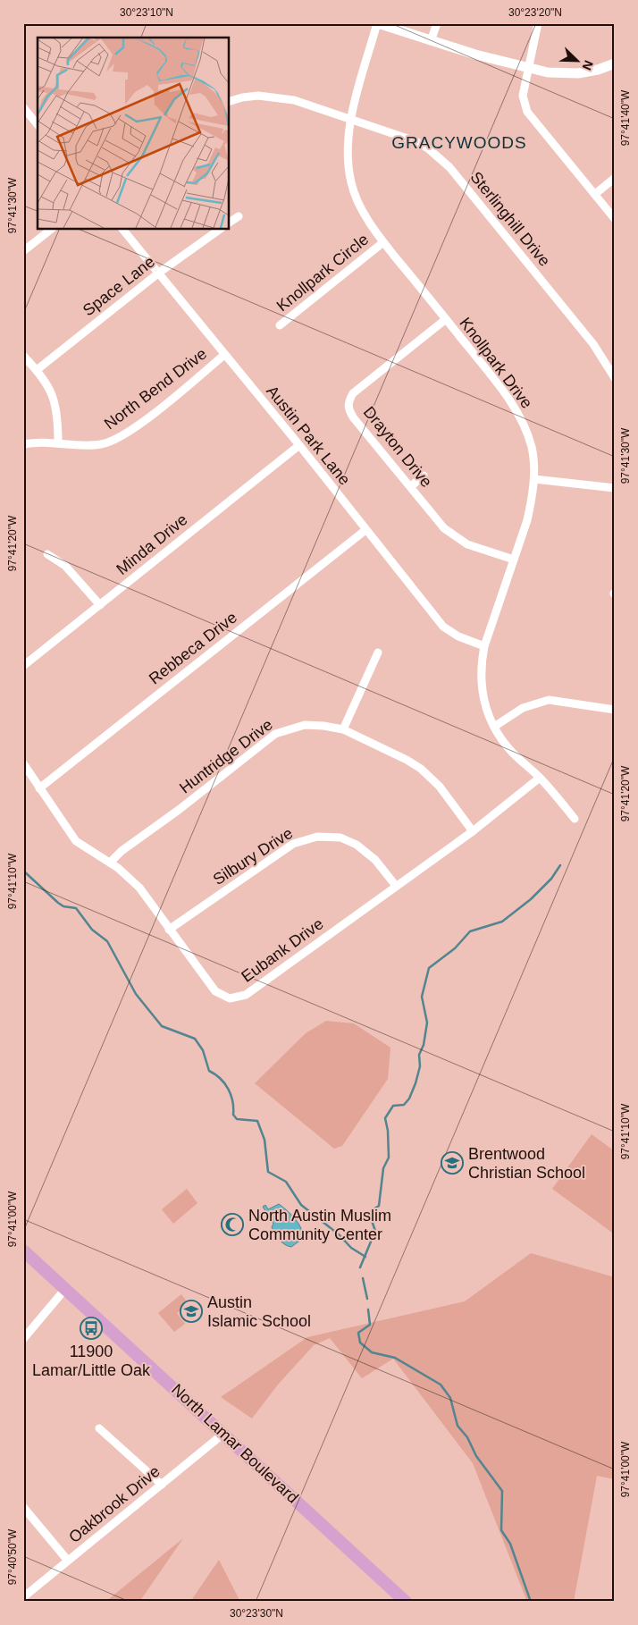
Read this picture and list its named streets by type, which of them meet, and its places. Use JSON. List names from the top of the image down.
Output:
{
  "streets": {
    "main road": ["North Lamar Boulevard"],
    "street": [
      "Sterlinghill Drive",
      "Knollpark Circle",
      "Space Lane",
      "Knollpark Drive",
      "North Bend Drive",
      "Austin Park Lane",
      "Drayton Drive",
      "Minda Drive",
      "Rebbeca Drive",
      "Huntridge Drive",
      "Silbury Drive",
      "Eubank Drive",
      "Oakbrook Drive"
    ]
  },
  "crossings": [
    ["Sterlinghill Drive", "Knollpark Drive"],
    ["Knollpark Circle", "Knollpark Drive"],
    ["Space Lane", "Austin Park Lane"],
    ["Knollpark Drive", "Austin Park Lane"],
    ["Knollpark Drive", "Drayton Drive"],
    ["Knollpark Drive", "Eubank Drive"],
    ["North Bend Drive", "Austin Park Lane"],
    ["Austin Park Lane", "Minda Drive"],
    ["Austin Park Lane", "Rebbeca Drive"],
    ["Rebbeca Drive", "Eubank Drive"],
    ["Huntridge Drive", "Eubank Drive"],
    ["Silbury Drive", "Eubank Drive"],
    ["North Lamar Boulevard", "Oakbrook Drive"]
  ],
  "districts": ["GRACYWOODS"],
  "places": {
    "school or university": ["Brentwood Christian School", "Austin Islamic School"],
    "mosque": ["North Austin Muslim Community Center"],
    "bus stop": ["11900 Lamar/Little Oak"]
  },
  "north": "bottom right",
  "coordinates": [
    "30°23'10\"N",
    "30°23'20\"N",
    "97°41'40\"W",
    "97°41'30\"W",
    "97°41'20\"W",
    "97°41'10\"W",
    "97°41'00\"W",
    "97°40'50\"W",
    "30°23'30\"N"
  ]
}
